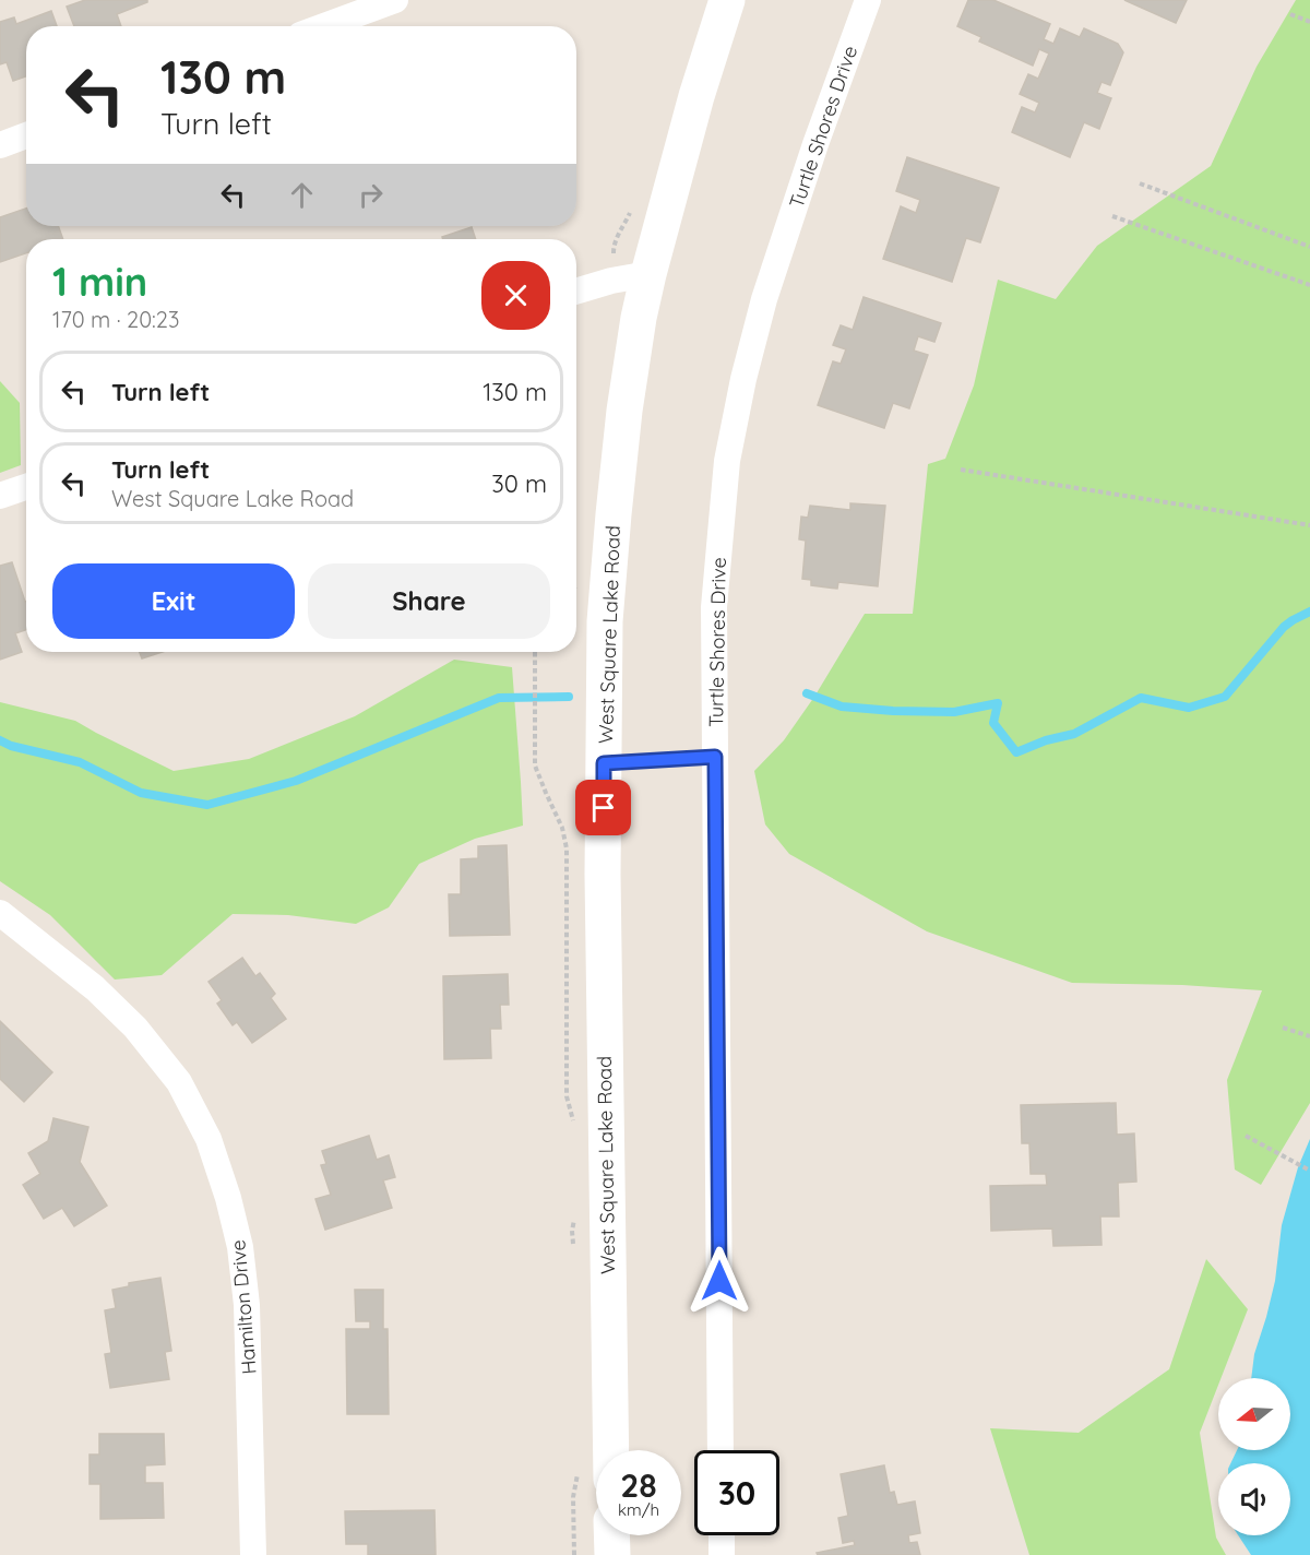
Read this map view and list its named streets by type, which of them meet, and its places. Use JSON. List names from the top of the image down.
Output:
{
  "streets": {
    "street": ["Turtle Shores Drive", "West Square Lake Road", "Hamilton Drive"]
  },
  "north": "left",
  "page": {
    "turn": ["130 m", "Turn left"],
    "heading": ["1 min", "170 m · 20:23"],
    "list": [
      {
        "name": "Turn left",
        "value": "130 m"
      },
      {
        "name": "Turn left",
        "note": "West Square Lake Road",
        "value": "30 m"
      }
    ],
    "buttons": ["Exit", "Share"],
    "speed": "28 km/h",
    "limit": "30"
  }
}
